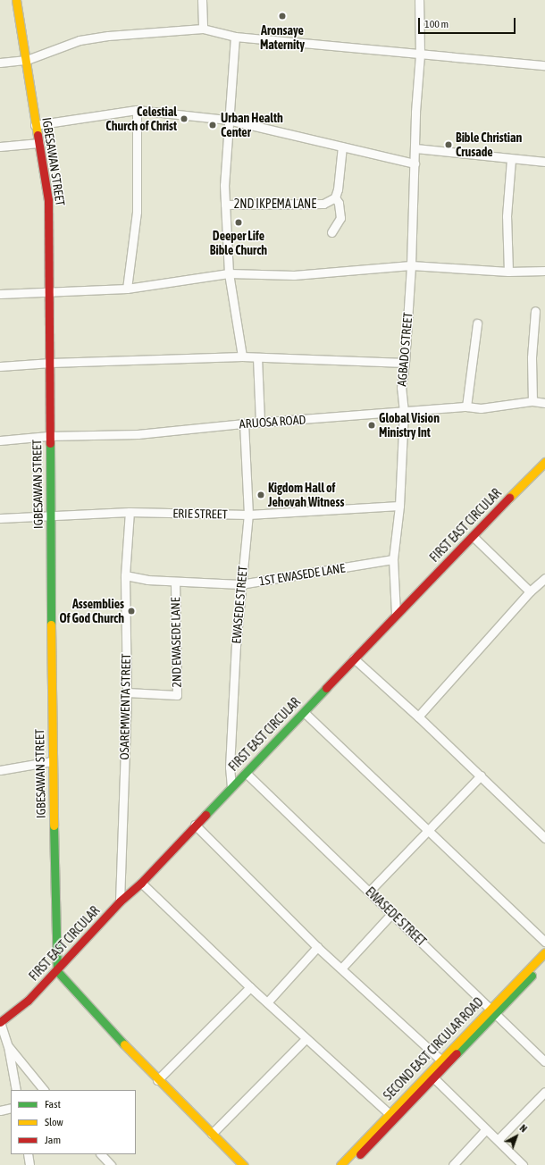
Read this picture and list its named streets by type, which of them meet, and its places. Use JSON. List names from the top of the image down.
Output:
{
  "streets": {
    "street": [
      "IGBESAWAN STREET",
      "2ND IKPEMA LANE",
      "AGBADO STREET",
      "ARUOSA ROAD",
      "ERIE STREET",
      "FIRST EAST CIRCULAR",
      "1ST EWASEDE LANE",
      "EWASEDE STREET",
      "2ND EWASEDE LANE",
      "OSAREMWENTA STREET",
      "SECOND EAST CIRCULAR ROAD"
    ]
  },
  "crossings": [
    ["IGBESAWAN STREET", "ARUOSA ROAD"],
    ["IGBESAWAN STREET", "ERIE STREET"],
    ["IGBESAWAN STREET", "FIRST EAST CIRCULAR"],
    ["AGBADO STREET", "ARUOSA ROAD"],
    ["AGBADO STREET", "ERIE STREET"],
    ["AGBADO STREET", "FIRST EAST CIRCULAR"],
    ["AGBADO STREET", "1ST EWASEDE LANE"],
    ["ARUOSA ROAD", "EWASEDE STREET"],
    ["ERIE STREET", "EWASEDE STREET"],
    ["ERIE STREET", "OSAREMWENTA STREET"],
    ["FIRST EAST CIRCULAR", "EWASEDE STREET"],
    ["FIRST EAST CIRCULAR", "OSAREMWENTA STREET"],
    ["1ST EWASEDE LANE", "EWASEDE STREET"],
    ["1ST EWASEDE LANE", "2ND EWASEDE LANE"],
    ["1ST EWASEDE LANE", "OSAREMWENTA STREET"],
    ["EWASEDE STREET", "SECOND EAST CIRCULAR ROAD"],
    ["2ND EWASEDE LANE", "OSAREMWENTA STREET"]
  ],
  "places": [
    "Aronsaye Maternity",
    "Celestial Church of Christ",
    "Urban Health Center",
    "Bible Christian Crusade",
    "Deeper Life Bible Church",
    "Global Vision Ministry Int",
    "Kigdom Hall of Jehovah Witness",
    "Assemblies Of God Church"
  ],
  "legend": ["Fast", "Slow", "Jam"],
  "scale_bar": "100 m",
  "north": "top right"
}
